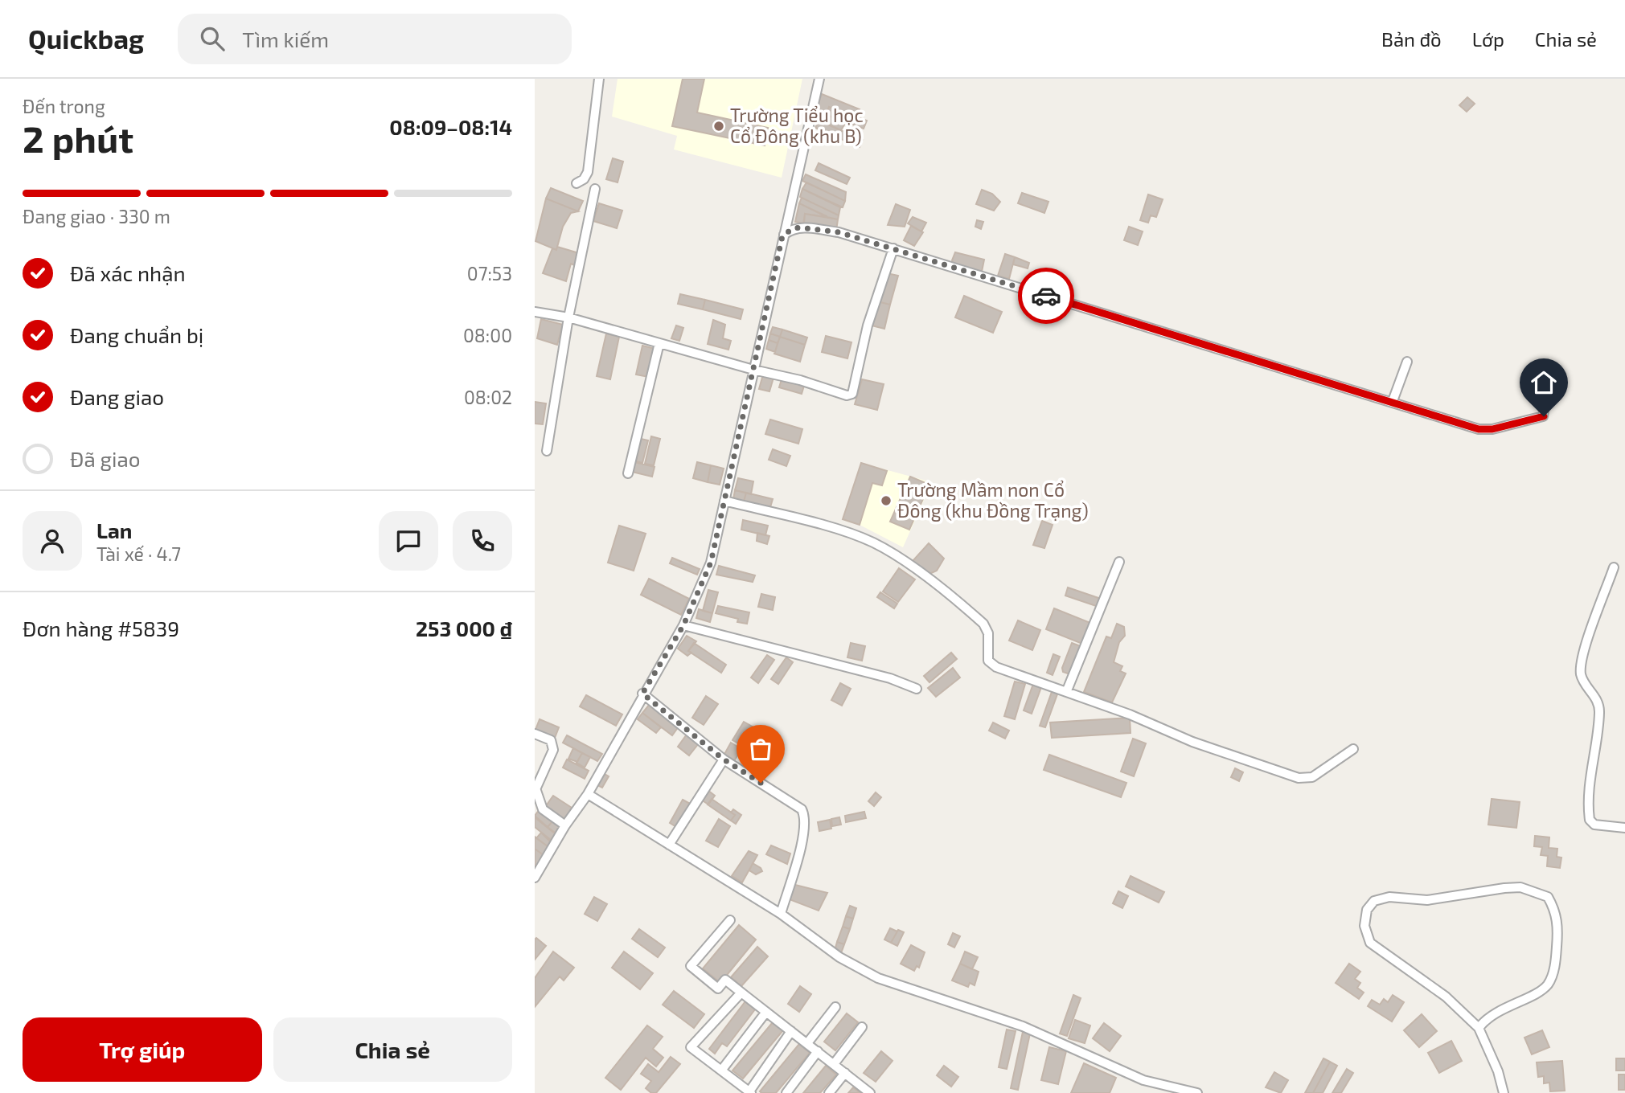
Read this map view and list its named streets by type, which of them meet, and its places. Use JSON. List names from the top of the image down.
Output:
{
  "places": ["Trường Tiểu học Cổ Đông (khu B)", "Trường Mầm non Cổ Đông (khu Đồng Trạng)"],
  "page": {
    "header": "Quickbag",
    "search": "Tìm kiếm",
    "nav": ["Bản đồ", "Lớp", "Chia sẻ"],
    "heading": ["2 phút", "Đến trong", "08:09–08:14"],
    "panel": [
      "Lan",
      "Tài xế · 4.7",
      "Đơn hàng #5839",
      "253 000 ₫"
    ],
    "bar": "Đang giao · 330 m",
    "list": [
      ["Đã xác nhận", "07:53"],
      ["Đang chuẩn bị", "08:00"],
      ["Đang giao", "08:02"],
      "Đã giao"
    ],
    "buttons": ["Trợ giúp", "Chia sẻ"]
  }
}
